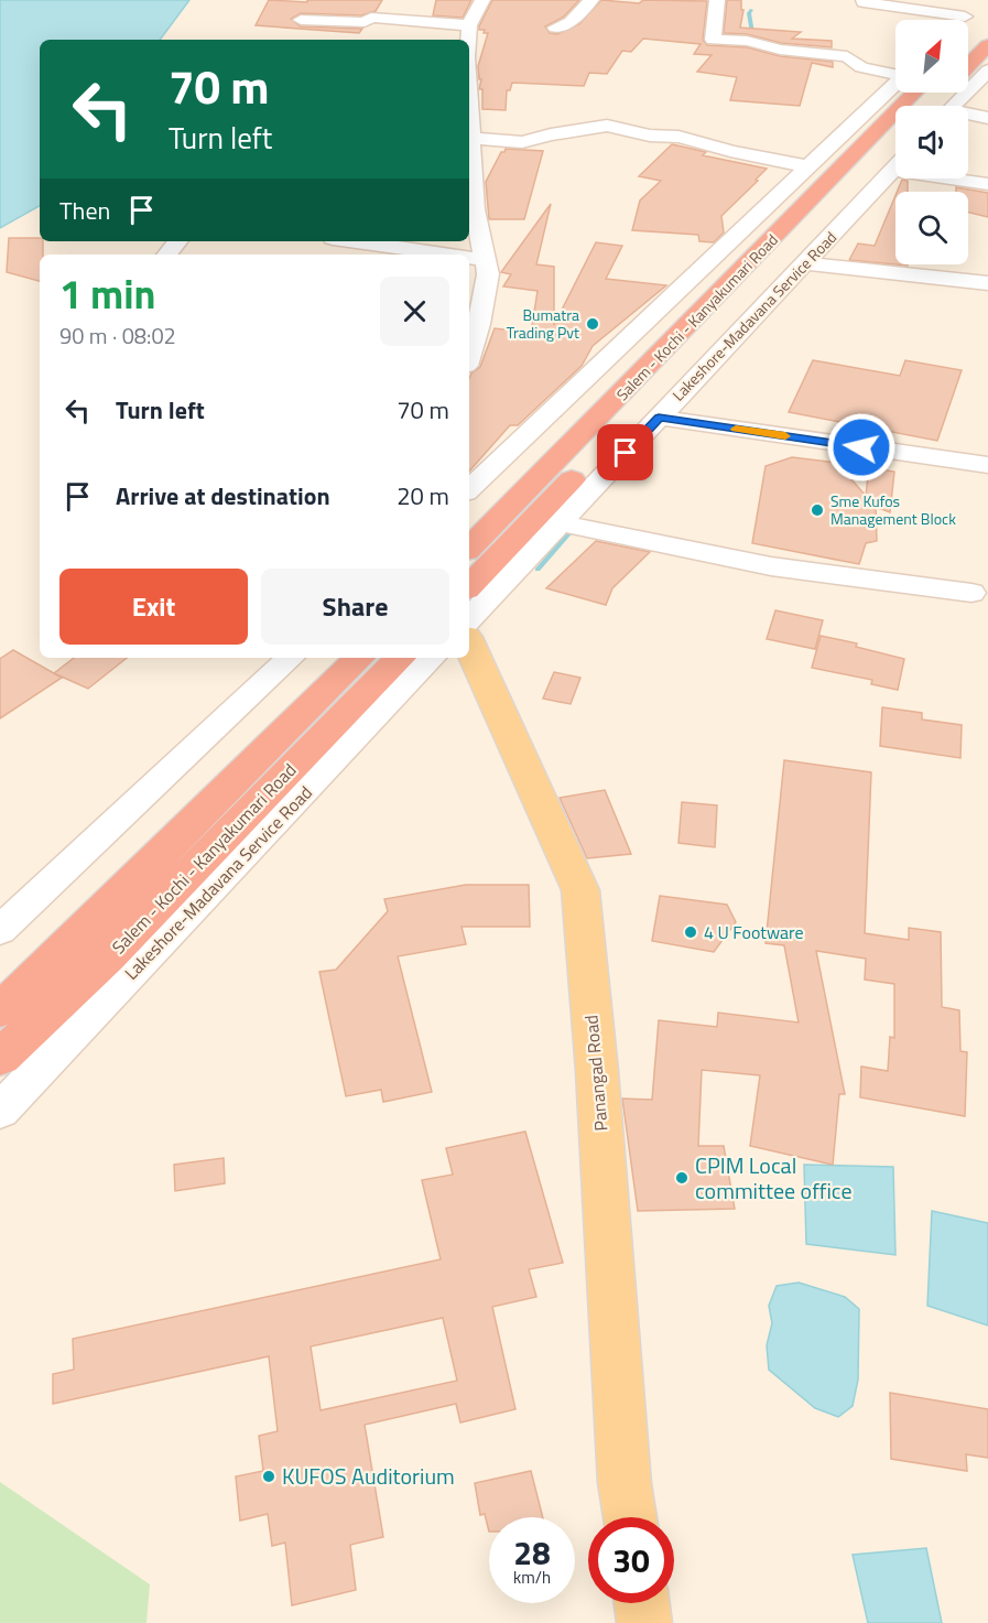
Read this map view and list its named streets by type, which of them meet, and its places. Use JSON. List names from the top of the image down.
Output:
{
  "streets": {
    "highway": ["Salem - Kochi - Kanyakumari Road"],
    "main road": ["Panangad Road"],
    "street": ["Lakeshore-Madavana Service Road"]
  },
  "places": [
    "Bumatra Trading Pvt",
    "Sme Kufos Management Block",
    "4 U Footware",
    "CPIM Local committee office",
    "KUFOS Auditorium"
  ],
  "north": "top right",
  "page": {
    "turn": ["70 m", "Turn left"],
    "then": "Then",
    "heading": ["1 min", "90 m · 08:02"],
    "list": [
      {
        "name": "Turn left",
        "value": "70 m"
      },
      {
        "name": "Arrive at destination",
        "value": "20 m"
      }
    ],
    "buttons": ["Exit", "Share"],
    "speed": "28 km/h",
    "limit": "30"
  }
}
